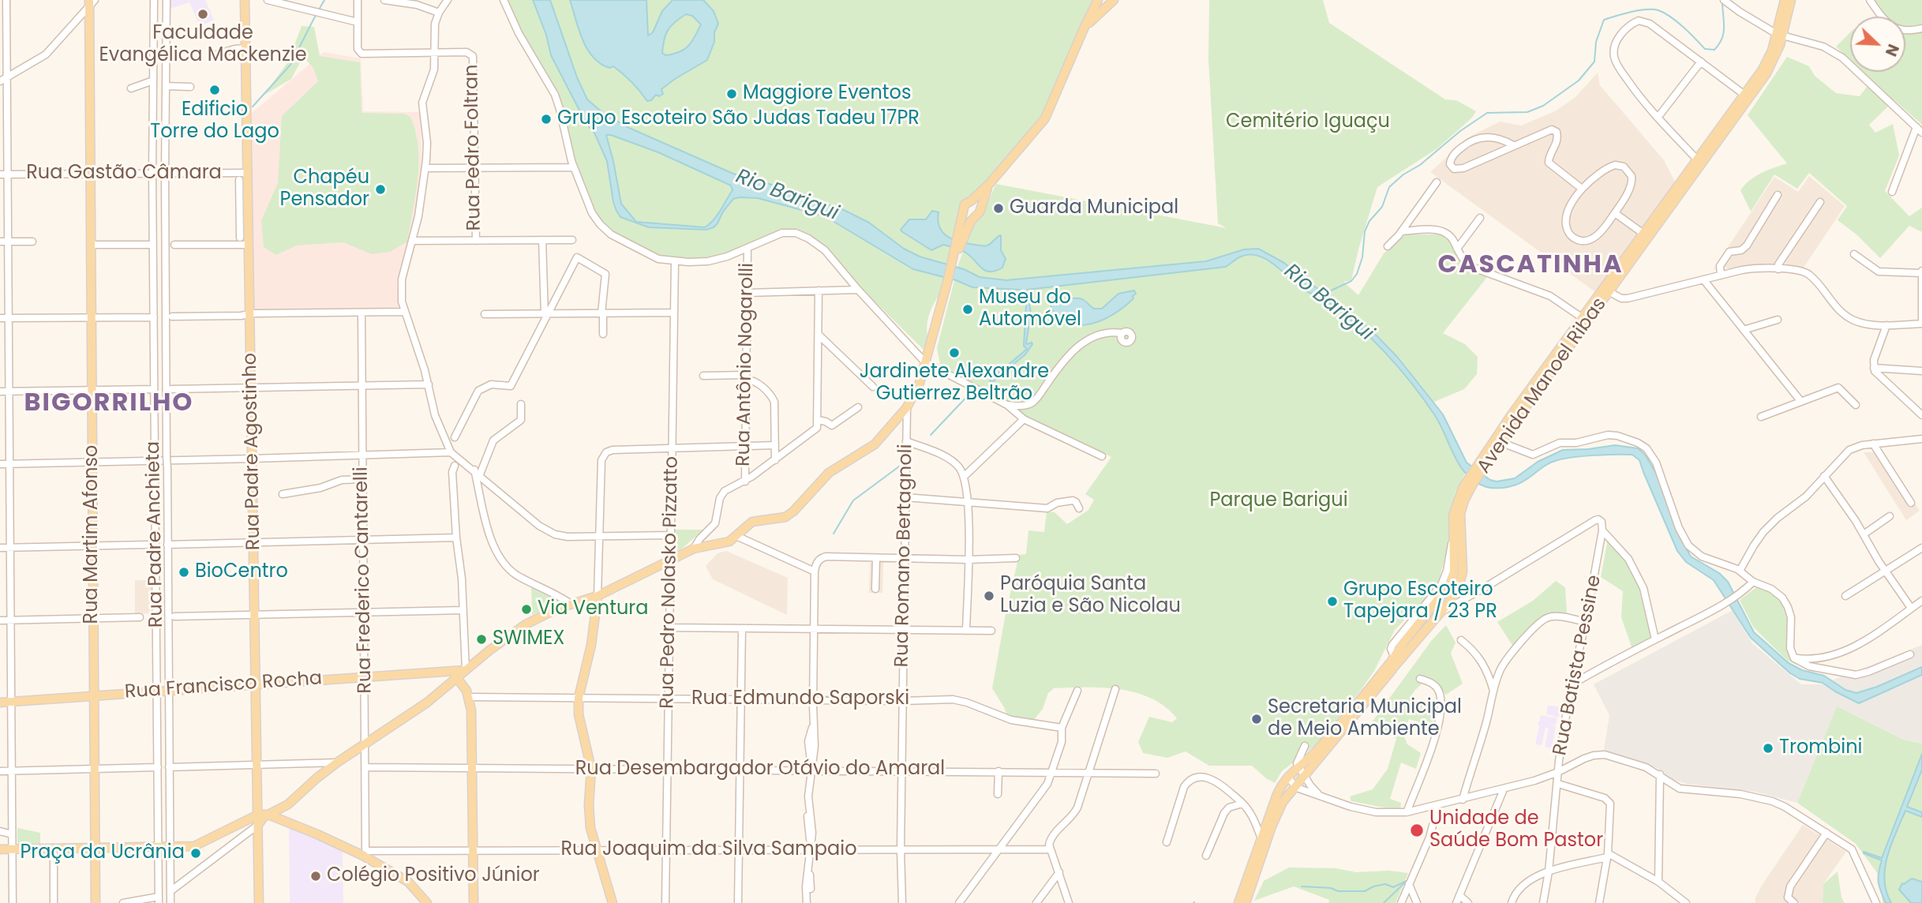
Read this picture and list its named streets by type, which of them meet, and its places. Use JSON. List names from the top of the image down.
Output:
{
  "streets": {
    "main road": [
      "Avenida Manoel Ribas",
      "Rua Padre Agostinho",
      "Rua Martim Afonso",
      "Rua Francisco Rocha"
    ],
    "street": [
      "Rua Pedro Foltran",
      "Rua Gastão Câmara",
      "Rua Antônio Nogarolli",
      "Rua Padre Anchieta",
      "Rua Romano Bertagnoli",
      "Rua Frederico Cantarelli",
      "Rua Pedro Nolasko Pizzatto",
      "Rua Batista Pessine",
      "Rua Edmundo Saporski",
      "Rua Desembargador Otávio do Amaral",
      "Rua Joaquim da Silva Sampaio"
    ]
  },
  "crossings": [
    ["Rua Gastão Câmara", "Rua Padre Agostinho"],
    ["Rua Gastão Câmara", "Rua Martim Afonso"],
    ["Rua Gastão Câmara", "Rua Padre Anchieta"],
    ["Rua Padre Agostinho", "Rua Francisco Rocha"],
    ["Rua Martim Afonso", "Rua Francisco Rocha"],
    ["Rua Padre Anchieta", "Rua Francisco Rocha"],
    ["Rua Romano Bertagnoli", "Rua Edmundo Saporski"],
    ["Rua Romano Bertagnoli", "Rua Desembargador Otávio do Amaral"],
    ["Rua Romano Bertagnoli", "Rua Joaquim da Silva Sampaio"],
    ["Rua Frederico Cantarelli", "Rua Francisco Rocha"],
    ["Rua Frederico Cantarelli", "Rua Desembargador Otávio do Amaral"],
    ["Rua Frederico Cantarelli", "Rua Joaquim da Silva Sampaio"],
    ["Rua Pedro Nolasko Pizzatto", "Rua Edmundo Saporski"],
    ["Rua Pedro Nolasko Pizzatto", "Rua Desembargador Otávio do Amaral"],
    ["Rua Pedro Nolasko Pizzatto", "Rua Joaquim da Silva Sampaio"]
  ],
  "districts": ["CASCATINHA", "BIGORRILHO"],
  "water": ["Rio Barigui"],
  "parks": ["Cemitério Iguaçu", "Parque Barigui"],
  "places": [
    "Faculdade Evangélica Mackenzie",
    "Edificio Torre do Lago",
    "Maggiore Eventos",
    "Grupo Escoteiro São Judas Tadeu 17PR",
    "Chapéu Pensador",
    "Guarda Municipal",
    "Museu do Automóvel",
    "Jardinete Alexandre Gutierrez Beltrão",
    "BioCentro",
    "Paróquia Santa Luzia e São Nicolau",
    "Grupo Escoteiro Tapejara / 23 PR",
    "Via Ventura",
    "SWIMEX",
    "Secretaria Municipal de Meio Ambiente",
    "Trombini",
    "Unidade de Saúde Bom Pastor",
    "Praça da Ucrânia",
    "Colégio Positivo Júnior"
  ],
  "north": "bottom right"
}
